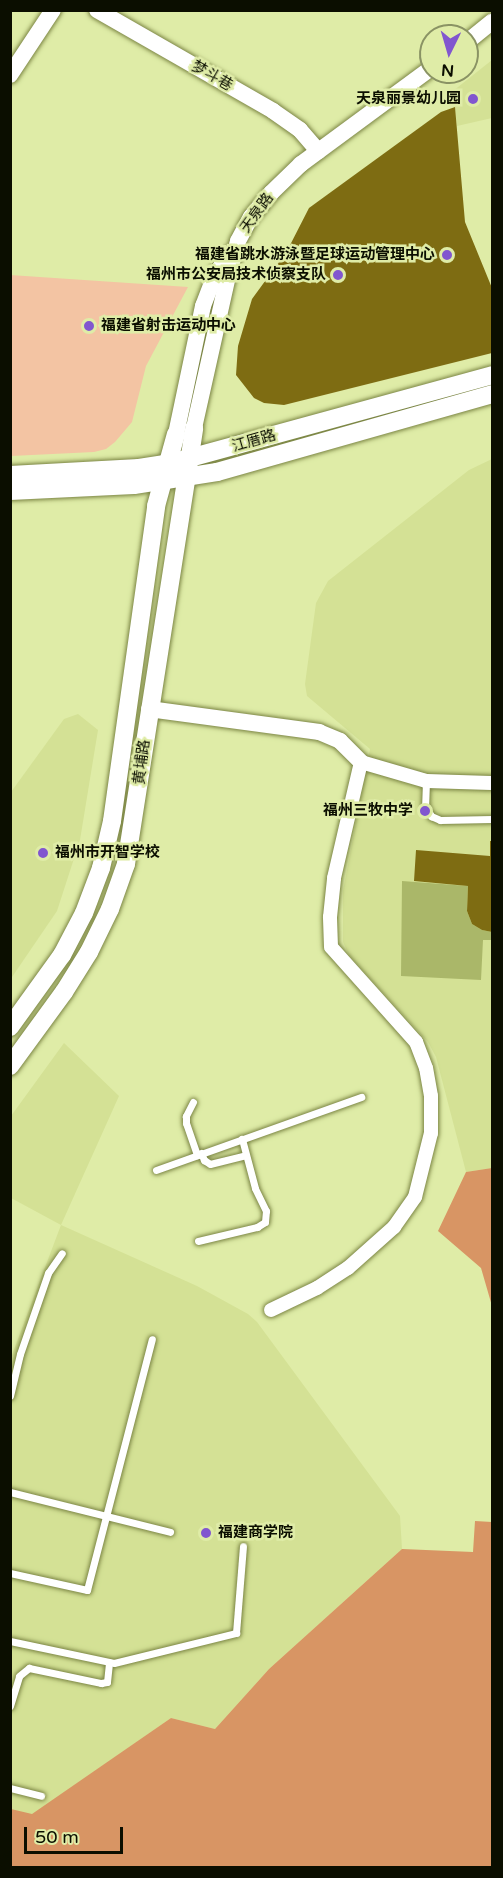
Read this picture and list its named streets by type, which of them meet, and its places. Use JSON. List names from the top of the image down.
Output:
{
  "streets": {
    "main road": ["江厝路", "黄埔路"],
    "street": ["梦斗巷", "天泉路"]
  },
  "crossings": [
    ["梦斗巷", "天泉路"],
    ["天泉路", "黄埔路"],
    ["江厝路", "黄埔路"]
  ],
  "places": [
    "天泉丽景幼儿园",
    "福建省跳水游泳暨足球运动管理中心",
    "福州市公安局技术侦察支队",
    "福建省射击运动中心",
    "福州三牧中学",
    "福州市开智学校",
    "福建商学院"
  ],
  "scale_bar": "50 m",
  "north": "bottom"
}
